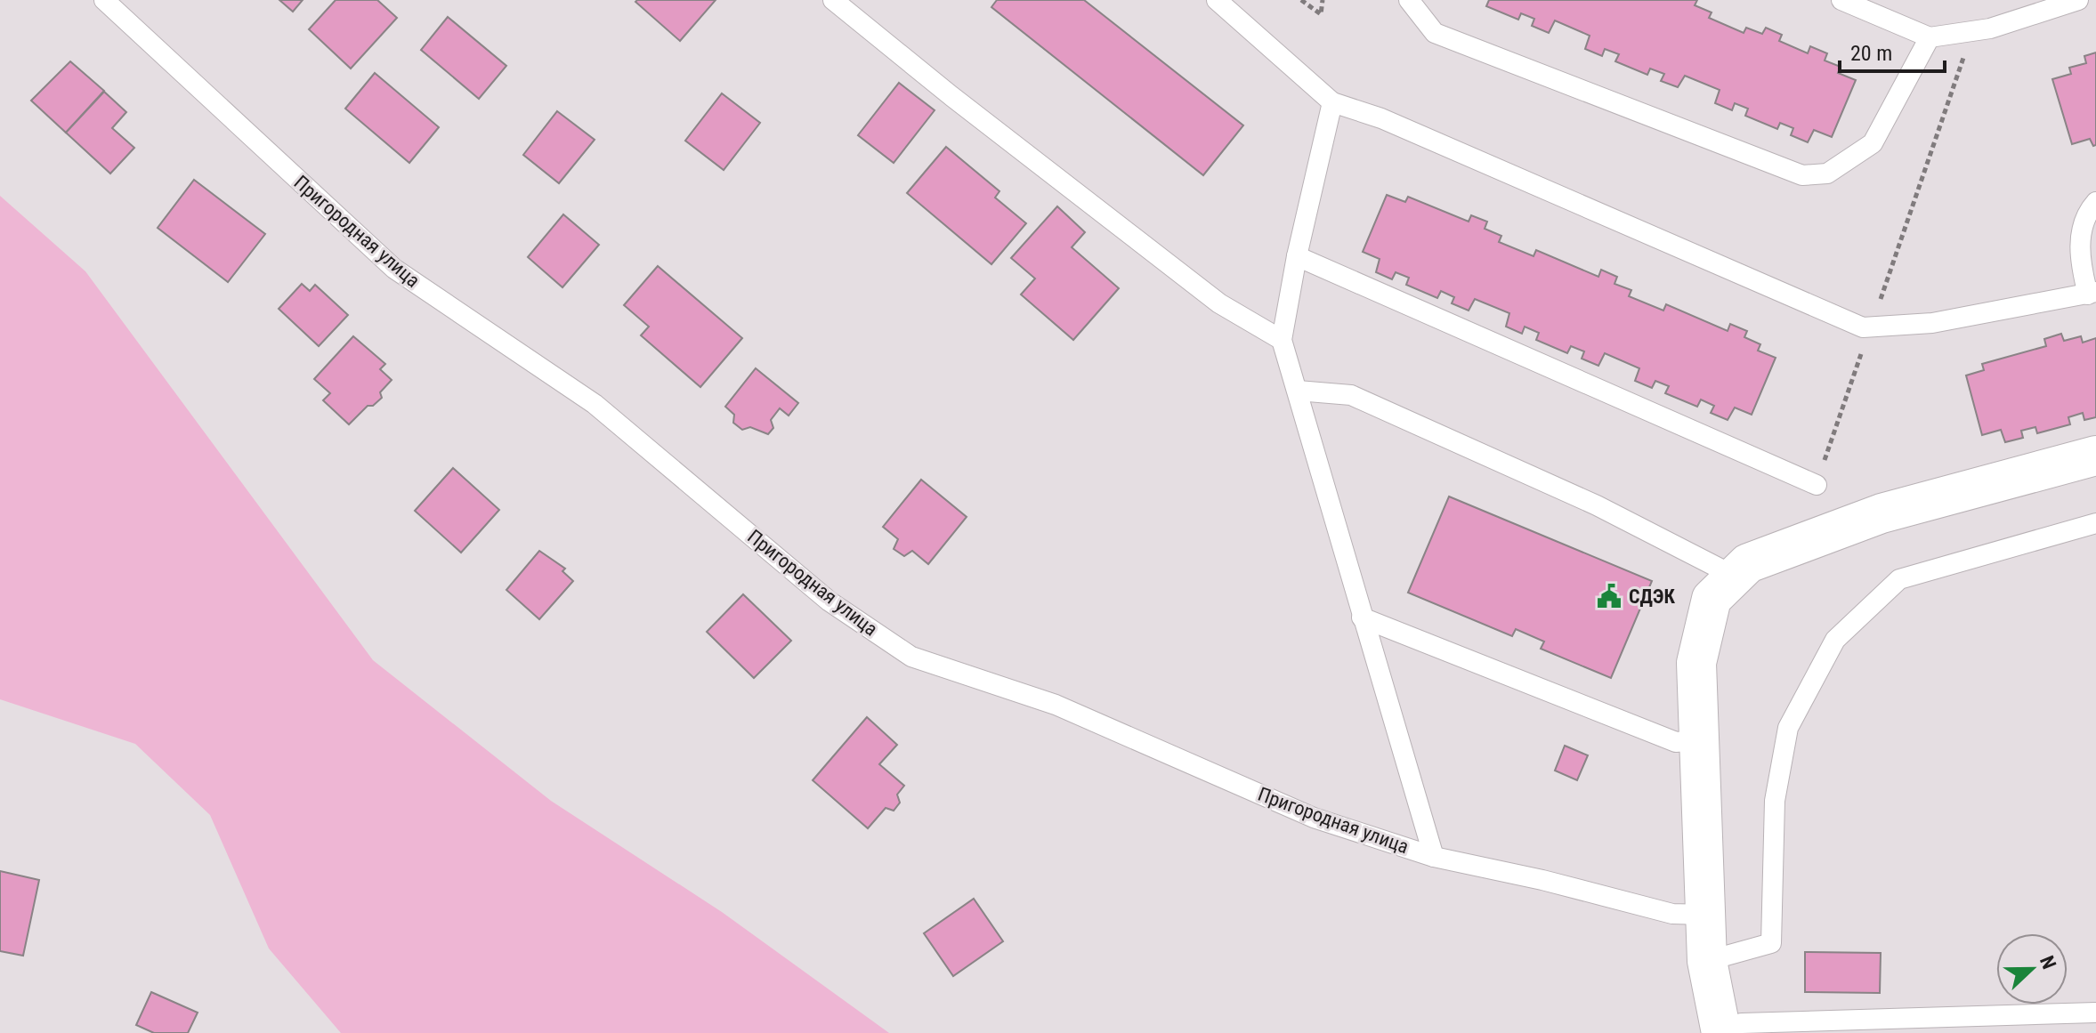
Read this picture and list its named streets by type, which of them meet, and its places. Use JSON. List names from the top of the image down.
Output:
{
  "streets": {
    "lane": ["Пригородная улица"]
  },
  "places": {
    "public building": ["СДЭК"]
  },
  "scale_bar": "20 m",
  "north": "right"
}
